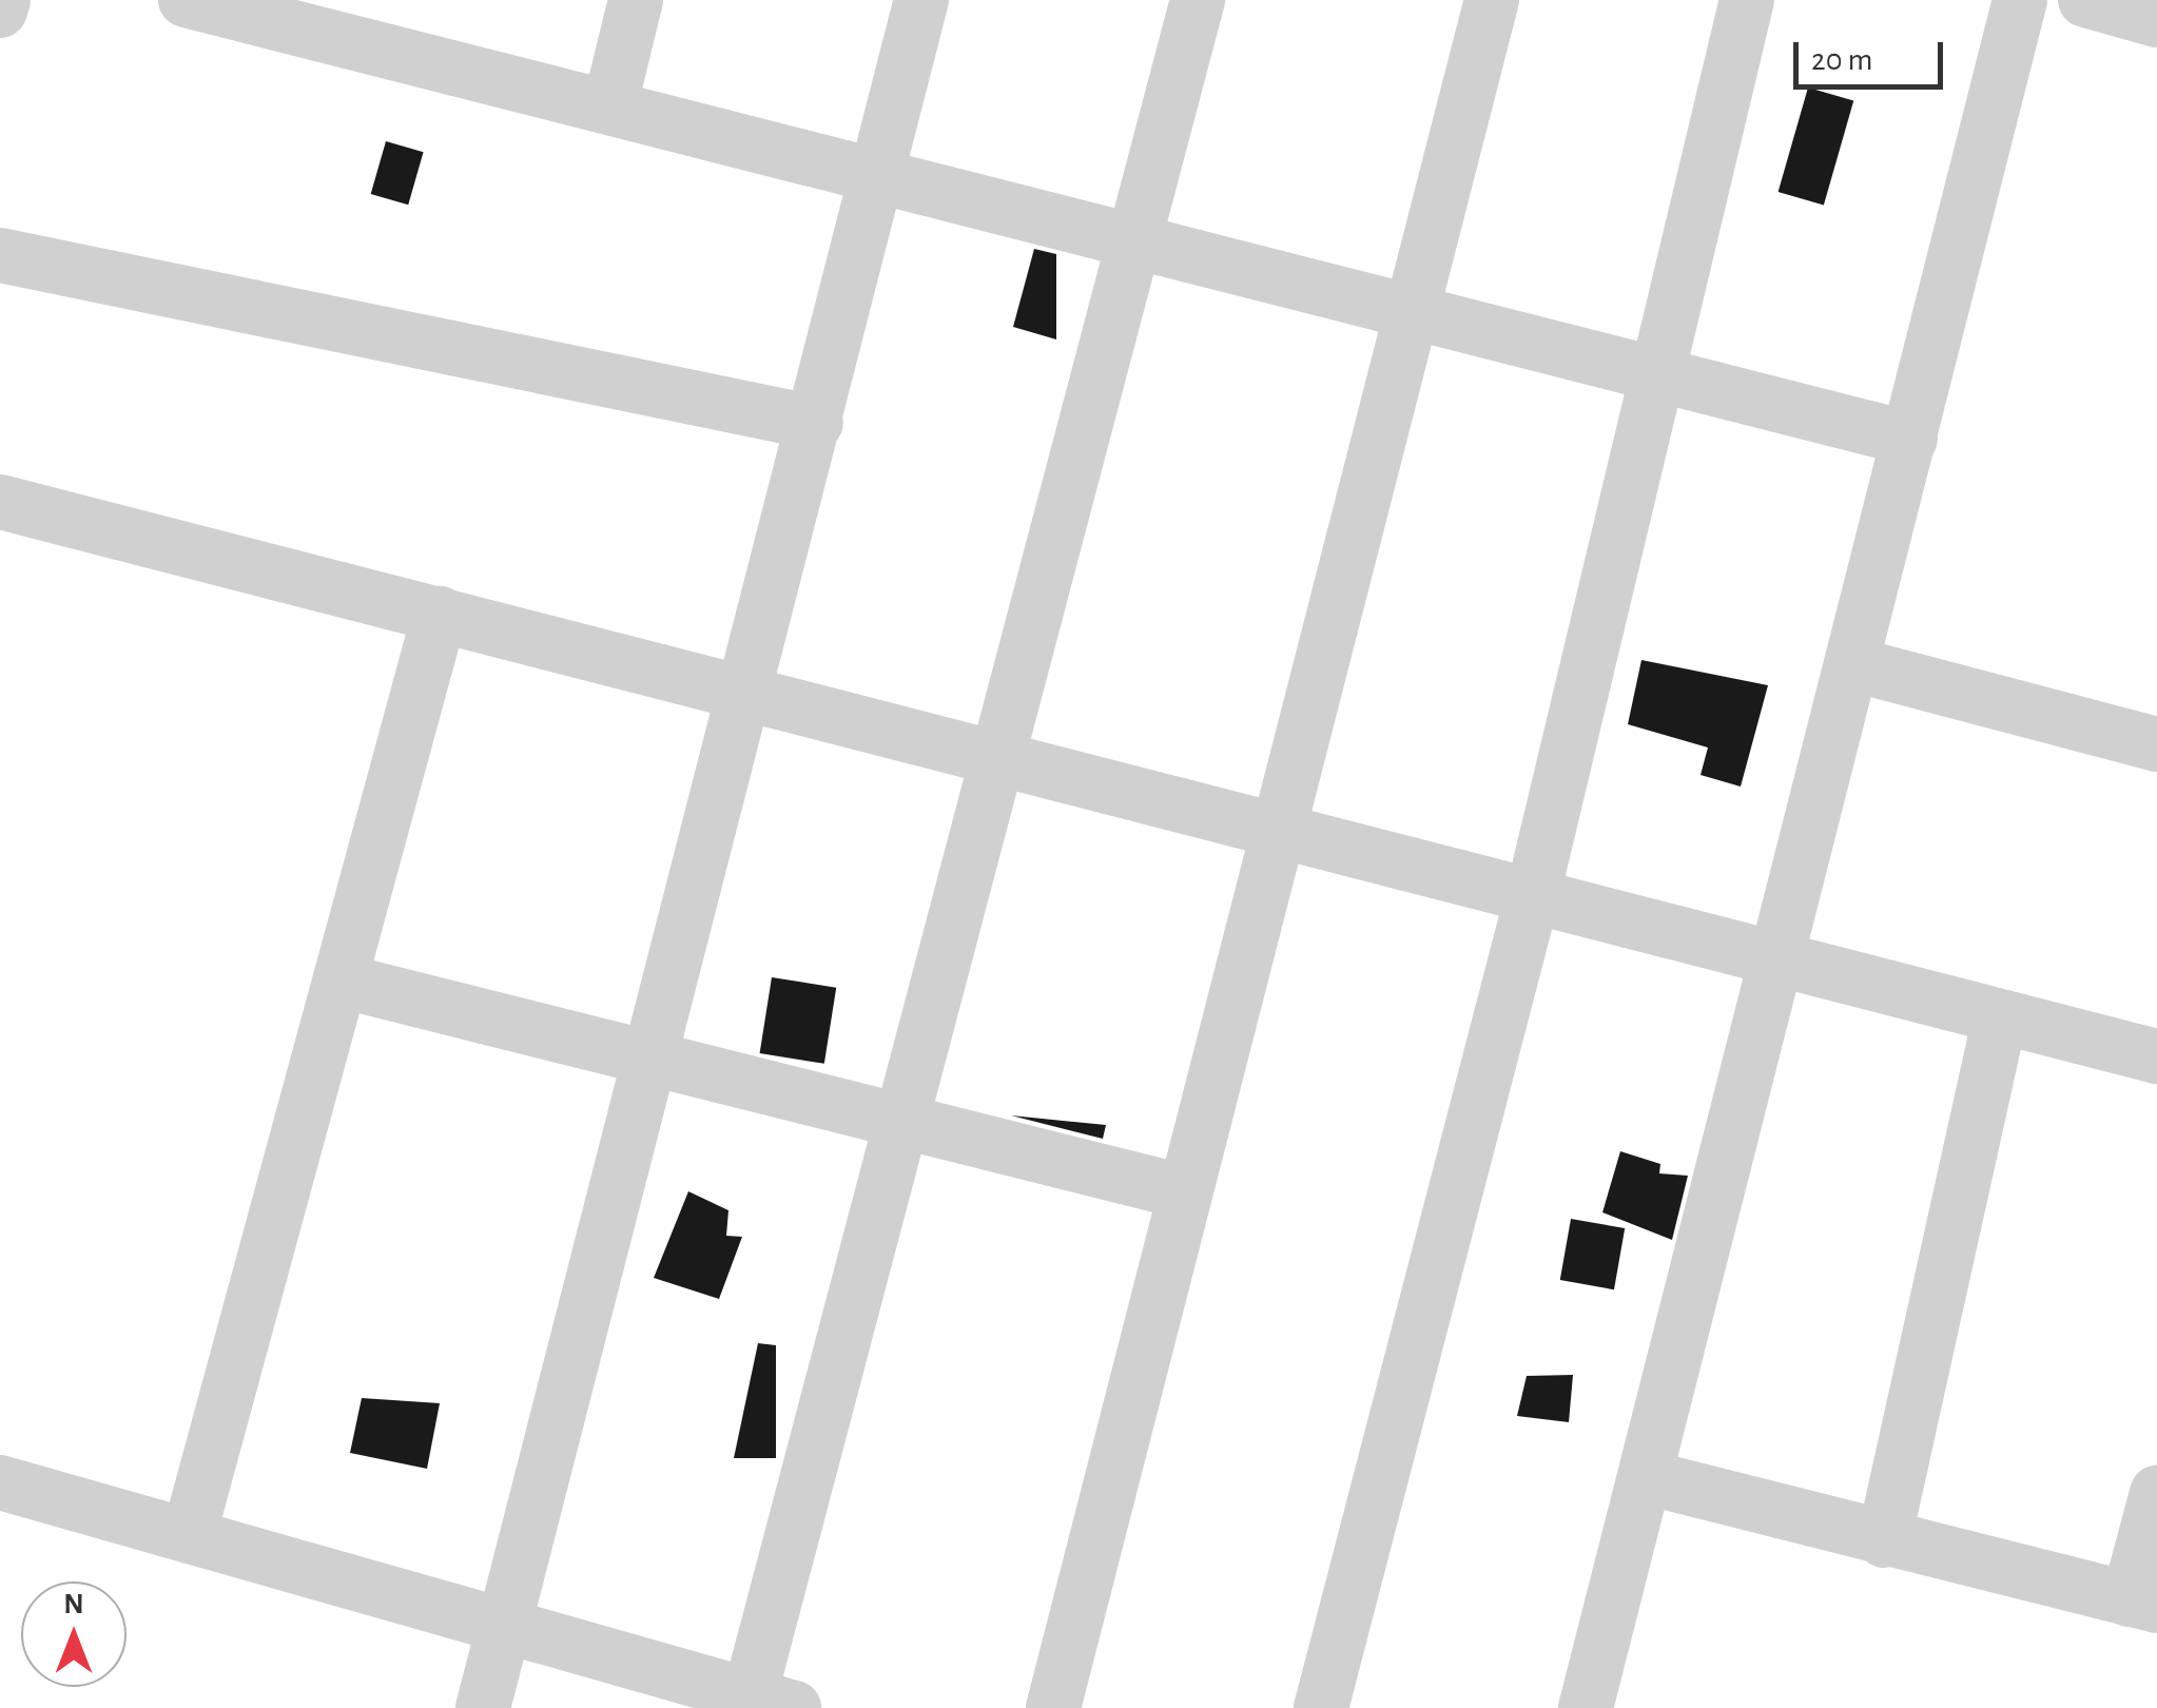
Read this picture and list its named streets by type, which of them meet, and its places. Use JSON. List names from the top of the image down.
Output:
{
  "scale_bar": "20 m",
  "north": "top"
}
